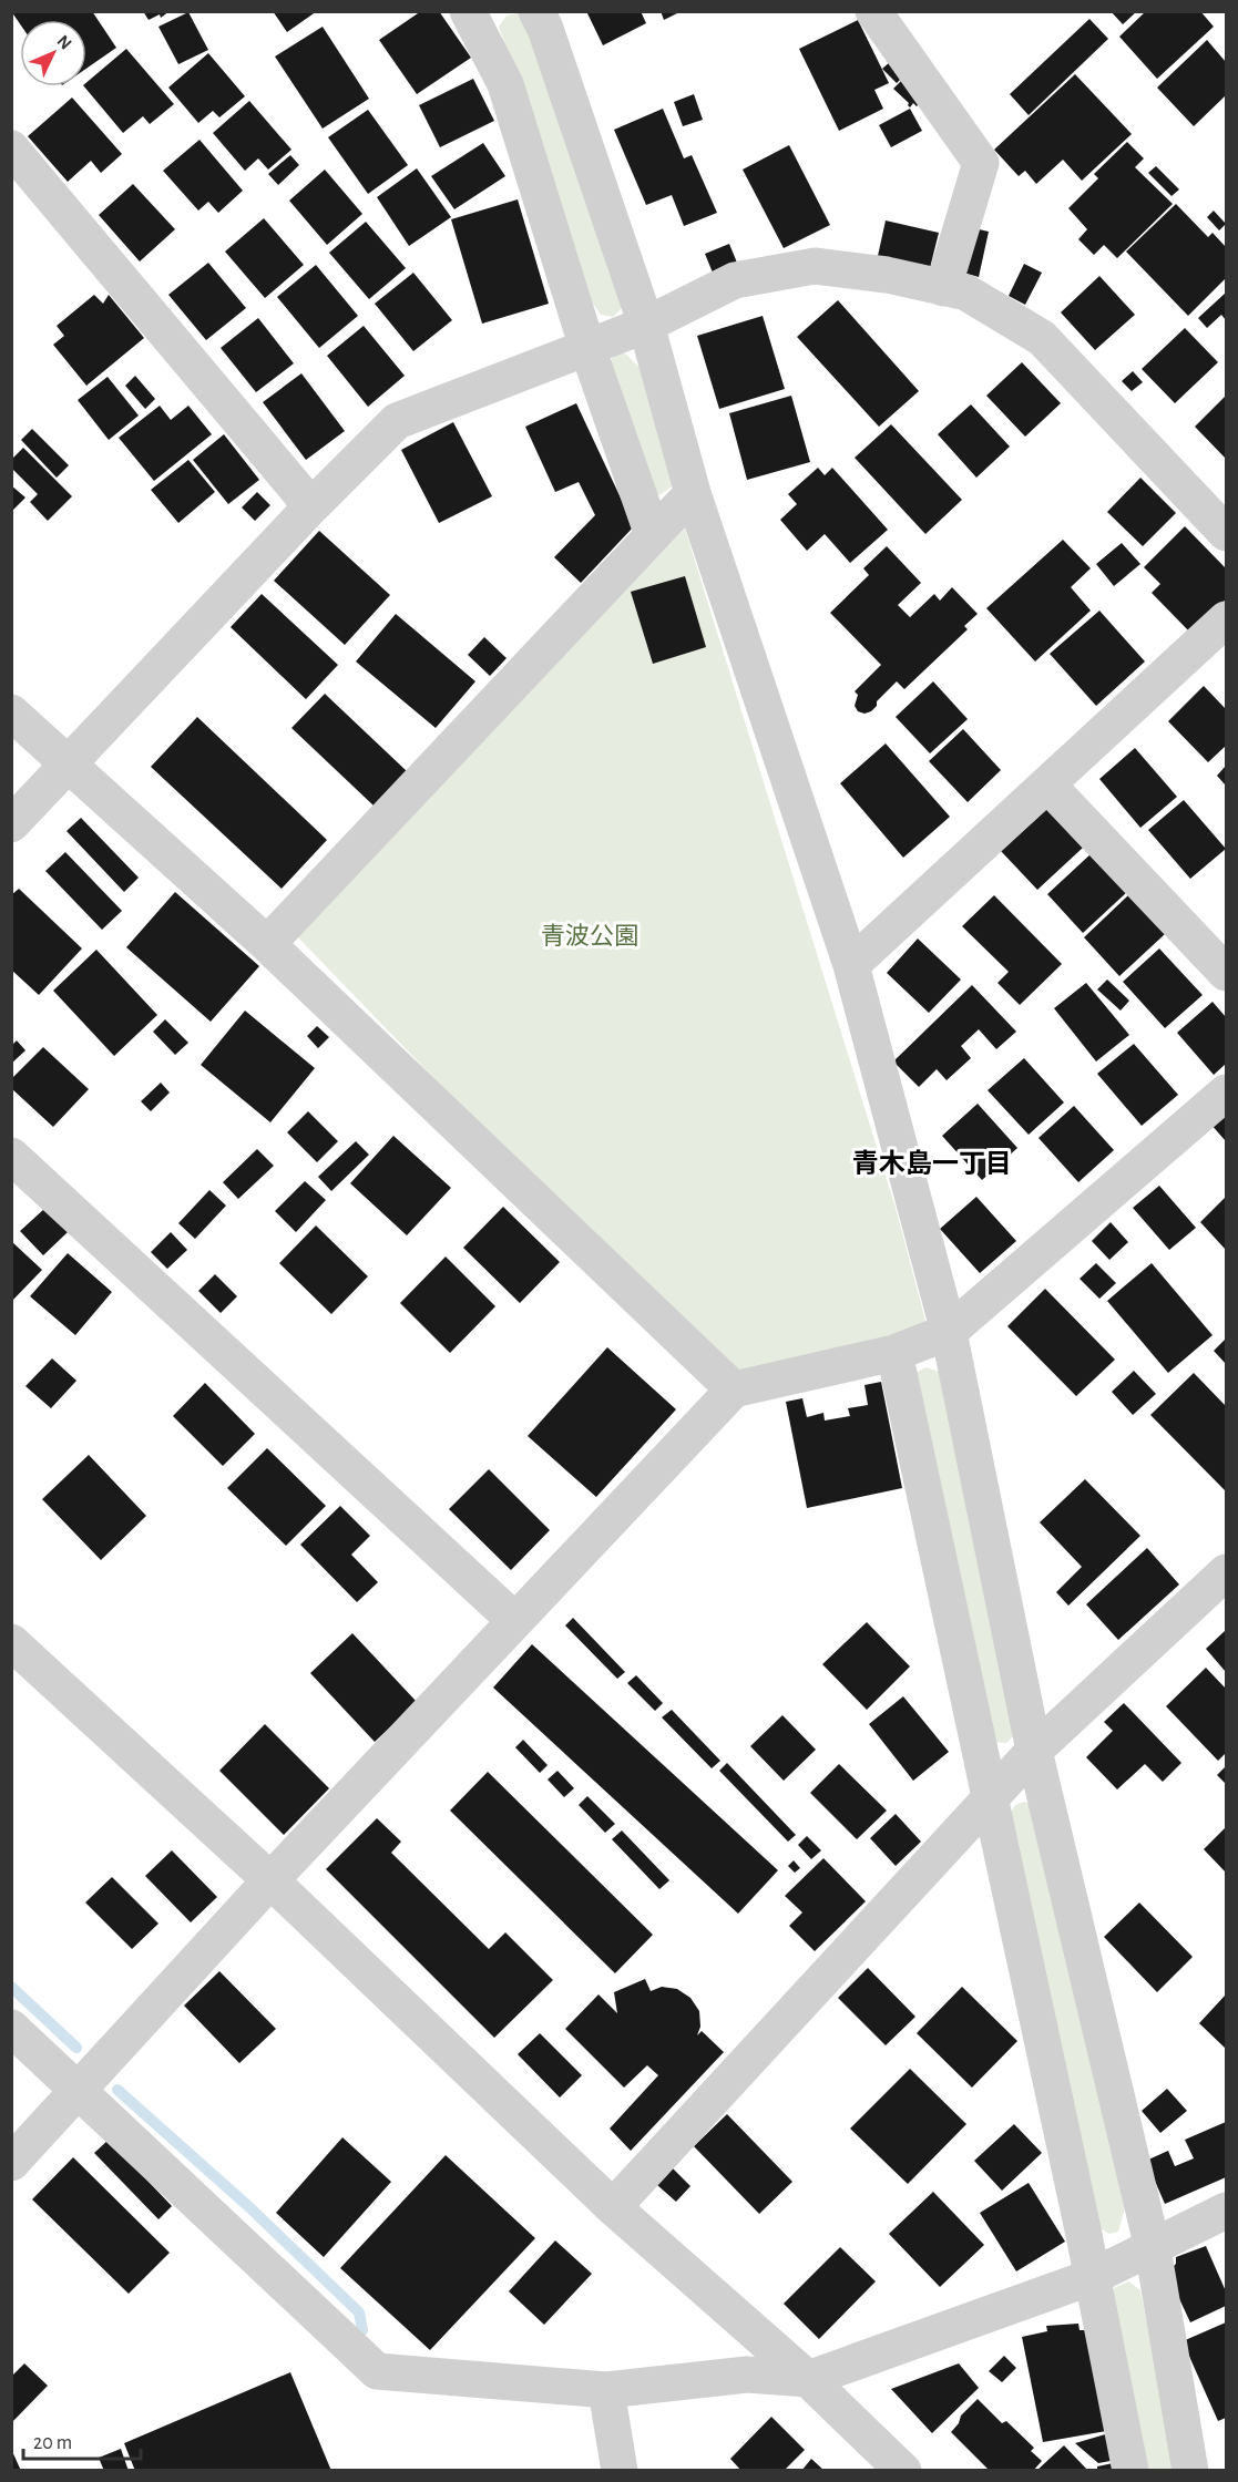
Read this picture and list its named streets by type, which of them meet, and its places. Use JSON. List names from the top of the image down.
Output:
{
  "districts": ["青木島一丁目"],
  "parks": ["青波公園"],
  "scale_bar": "20 m",
  "north": "top right"
}
